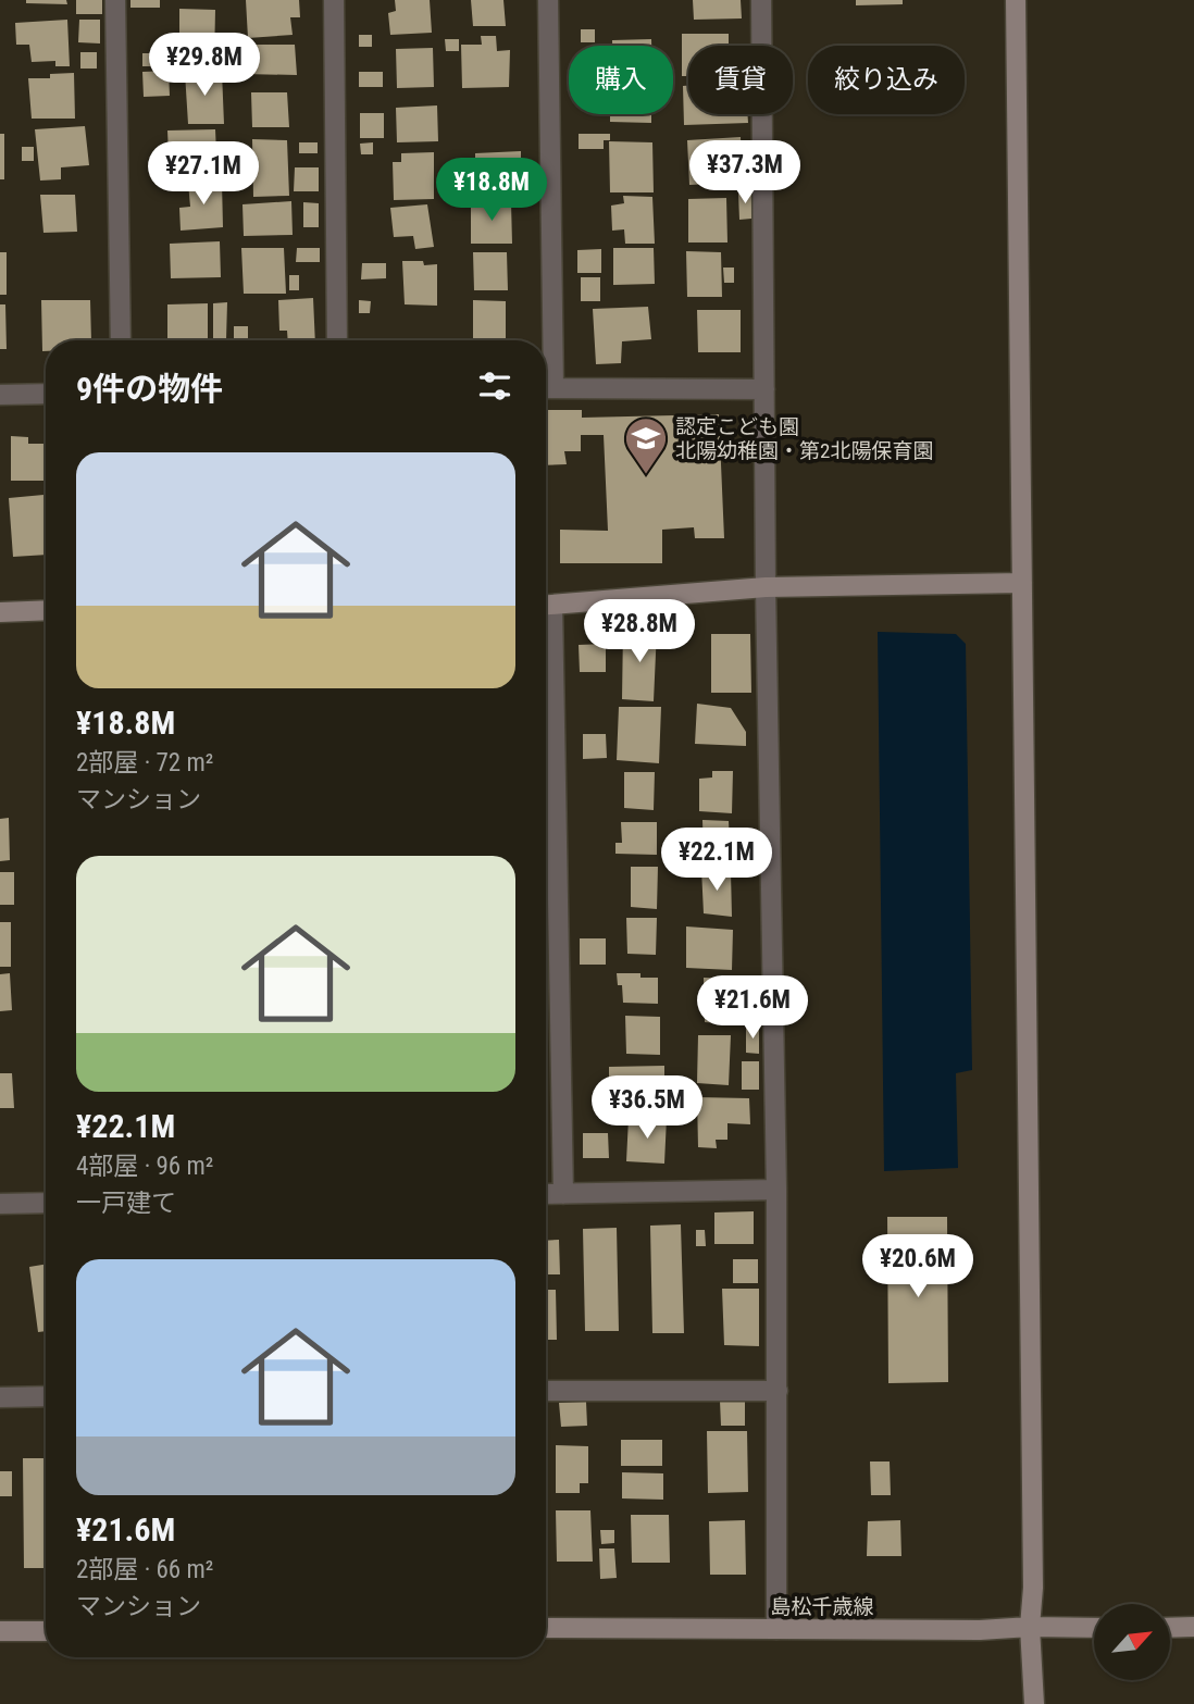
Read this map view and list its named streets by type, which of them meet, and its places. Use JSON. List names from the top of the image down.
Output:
{
  "streets": {
    "street": ["島松千歳線"]
  },
  "places": {
    "school or university": ["認定こども園 北陽幼稚園・第2北陽保育園"]
  },
  "north": "top right",
  "page": {
    "price": [
      "¥29.8M",
      "¥37.3M",
      "¥27.1M",
      "¥18.8M",
      "¥28.8M",
      "¥22.1M",
      "¥21.6M",
      "¥36.5M",
      "¥20.6M"
    ],
    "chip": ["購入", "賃貸", "絞り込み"],
    "heading": "9件の物件",
    "list": [
      {
        "name": "¥18.8M",
        "note": "2部屋 · 72 m² · マンション"
      },
      {
        "name": "¥22.1M",
        "note": "4部屋 · 96 m² · 一戸建て"
      },
      {
        "name": "¥21.6M",
        "note": "2部屋 · 66 m² · マンション"
      }
    ]
  }
}
